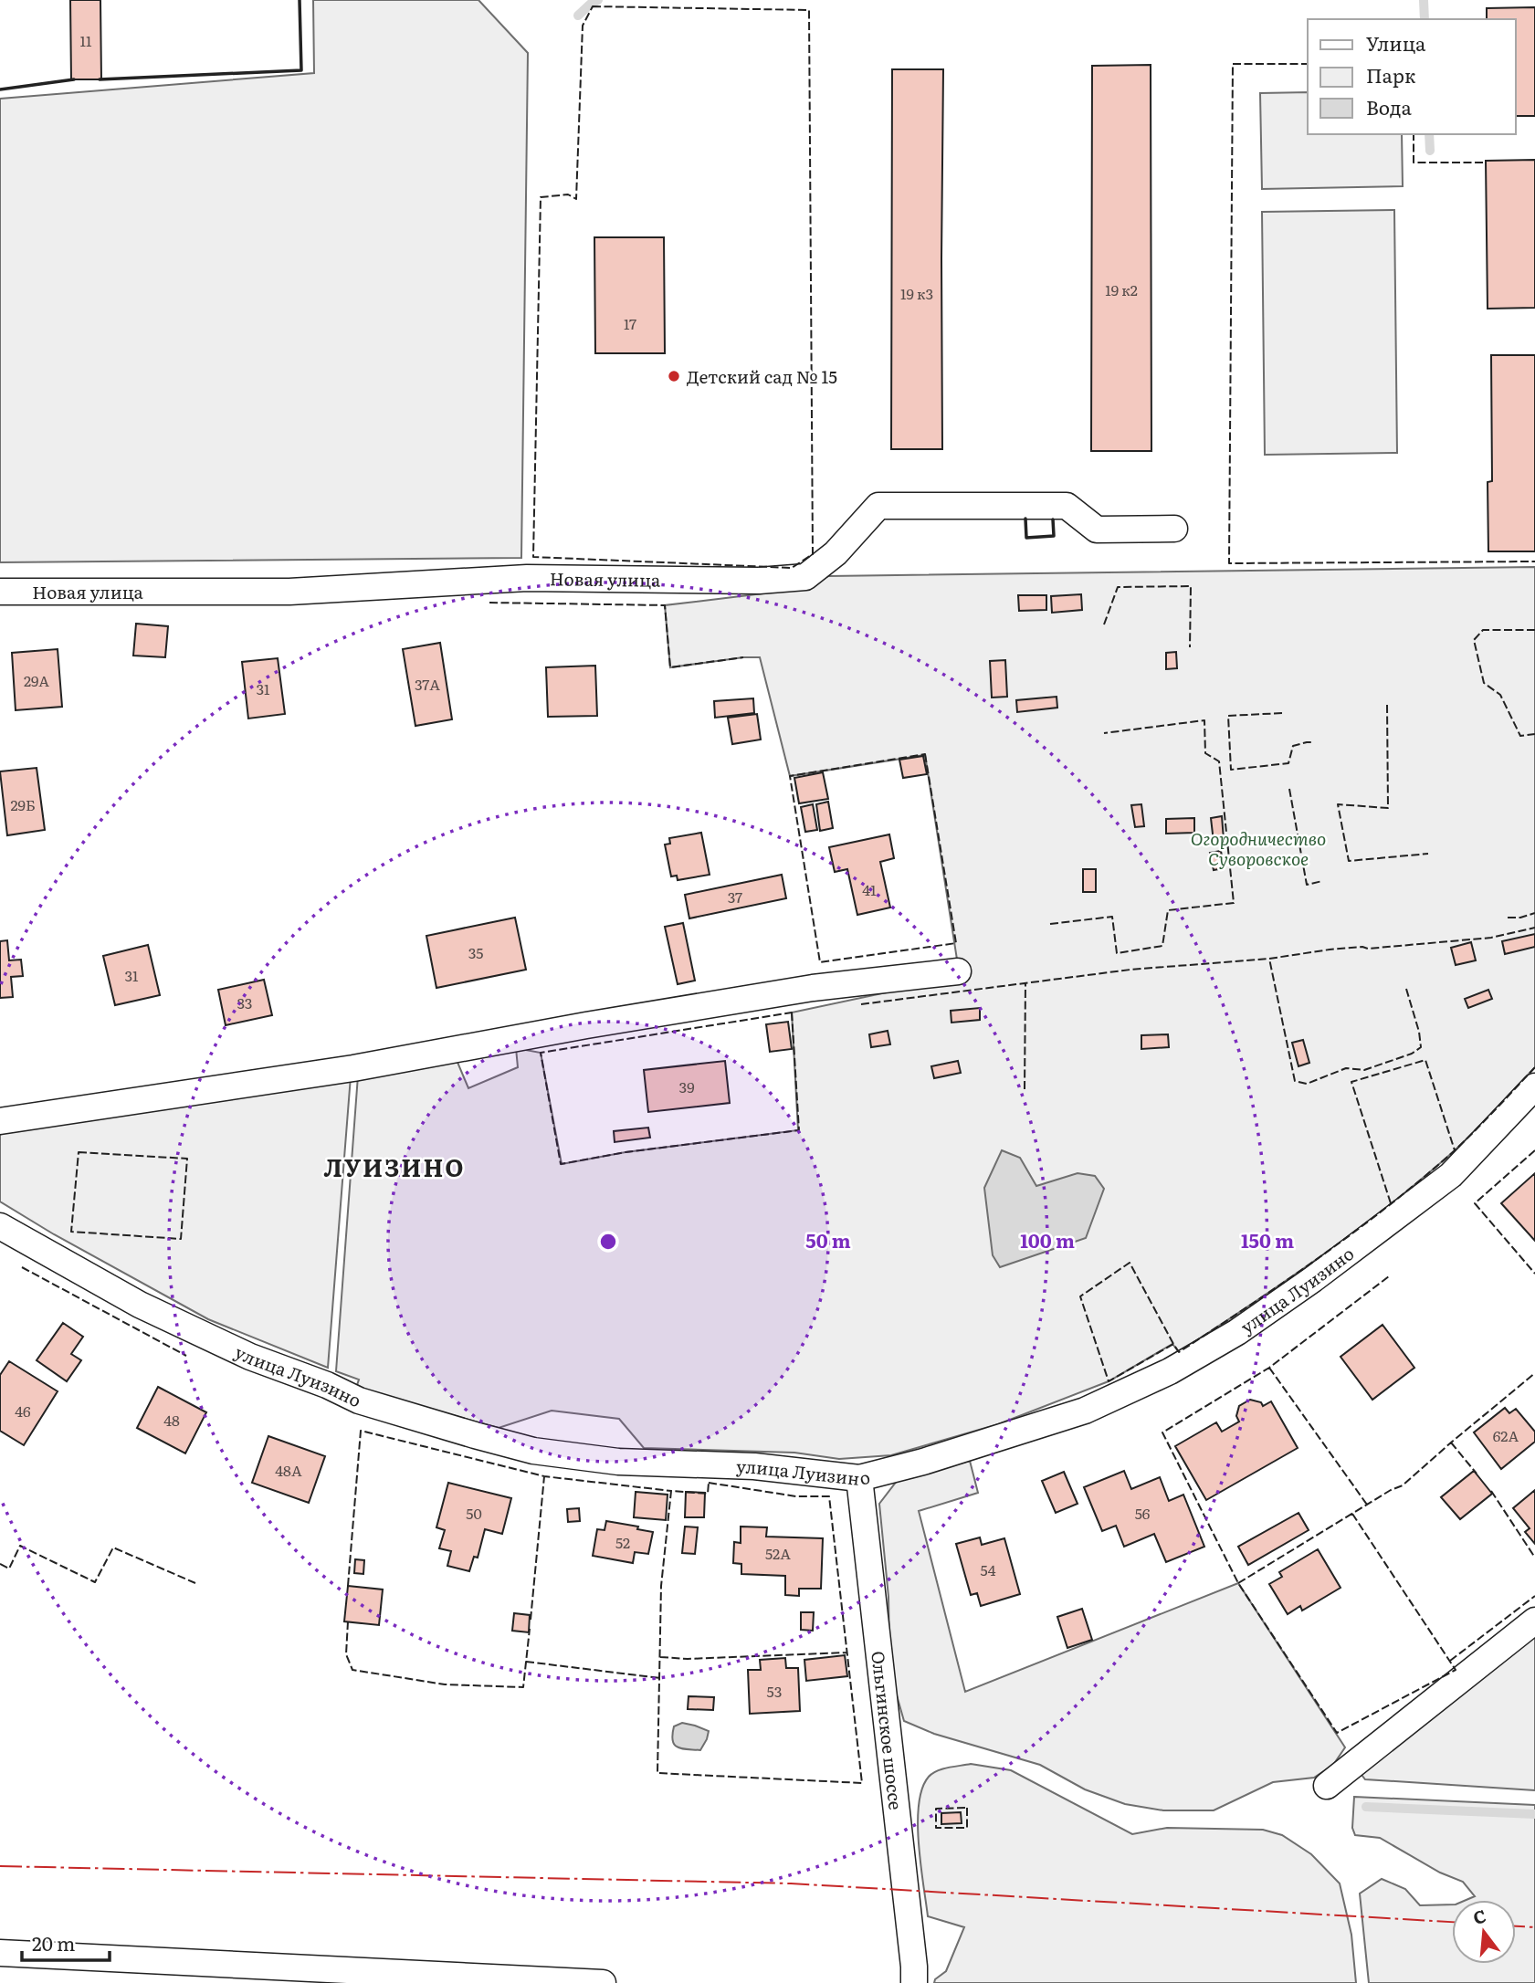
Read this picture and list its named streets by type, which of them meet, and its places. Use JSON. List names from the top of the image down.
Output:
{
  "streets": {
    "street": ["Новая улица", "улица Луизино", "Ольгинское шоссе"]
  },
  "crossings": [
    ["улица Луизино", "Ольгинское шоссе"]
  ],
  "districts": ["ЛУИЗИНО"],
  "parks": ["Огородничество Суворовское"],
  "places": ["Детский сад № 15"],
  "house_numbers": [
    "11",
    "19 к2",
    "19 к3",
    "17",
    "29А",
    "37А",
    "31",
    "29Б",
    "41",
    "37",
    "35",
    "31",
    "33",
    "39",
    "46",
    "48",
    "62А",
    "48А",
    "50",
    "56",
    "52",
    "52А",
    "54",
    "53"
  ],
  "legend": ["Улица", "Парк", "Вода"],
  "scale_bar": "20 m",
  "north": "top",
  "rings": ["50 m", "100 m", "150 m"]
}
